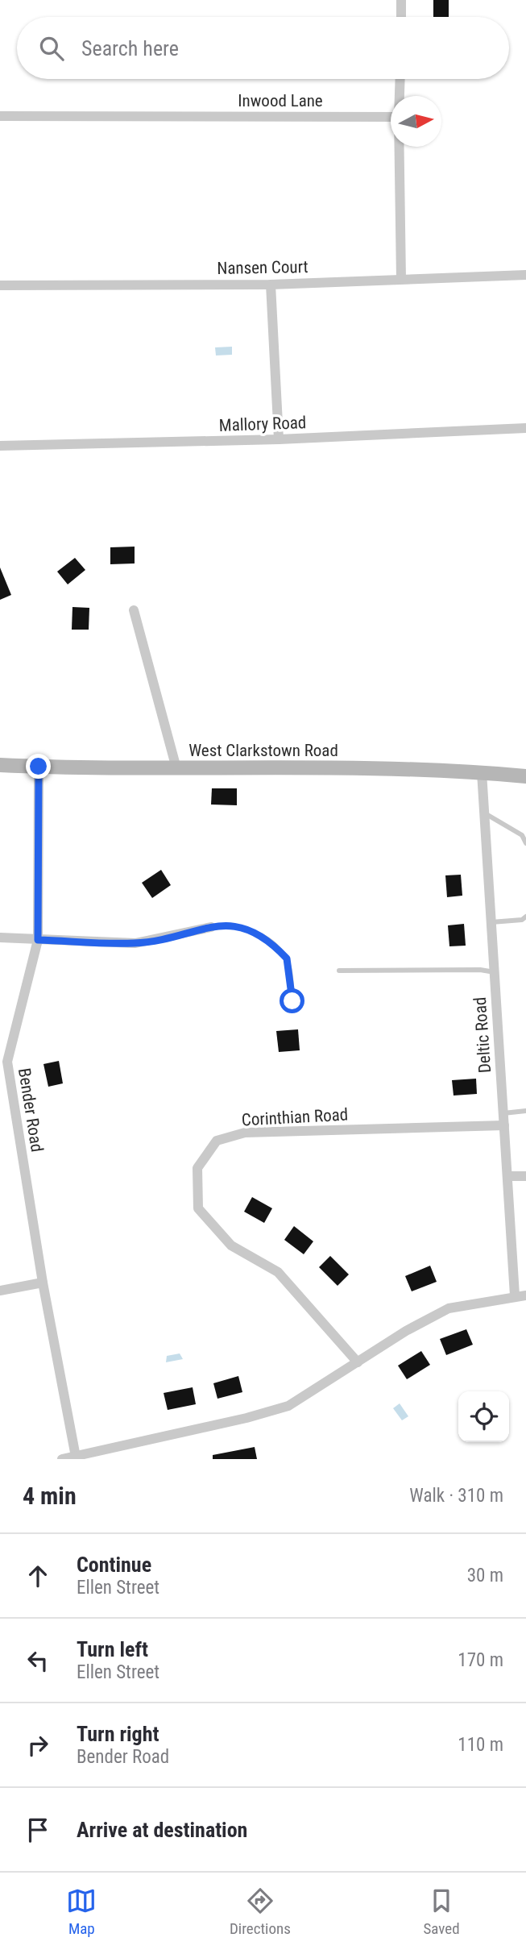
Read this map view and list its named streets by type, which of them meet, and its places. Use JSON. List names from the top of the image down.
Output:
{
  "streets": {
    "street": [
      "Inwood Lane",
      "Nansen Court",
      "Mallory Road",
      "West Clarkstown Road",
      "Deltic Road",
      "Bender Road",
      "Corinthian Road"
    ]
  },
  "crossings": [
    ["West Clarkstown Road", "Deltic Road"],
    ["West Clarkstown Road", "Bender Road"],
    ["Deltic Road", "Corinthian Road"]
  ],
  "north": "right",
  "page": {
    "search": "Search here",
    "heading": ["4 min", "Walk · 310 m"],
    "list": [
      ["Continue", "Ellen Street", "30 m"],
      ["Turn left", "Ellen Street", "170 m"],
      ["Turn right", "Bender Road", "110 m"],
      "Arrive at destination"
    ],
    "nav": ["Map", "Directions", "Saved"]
  }
}
